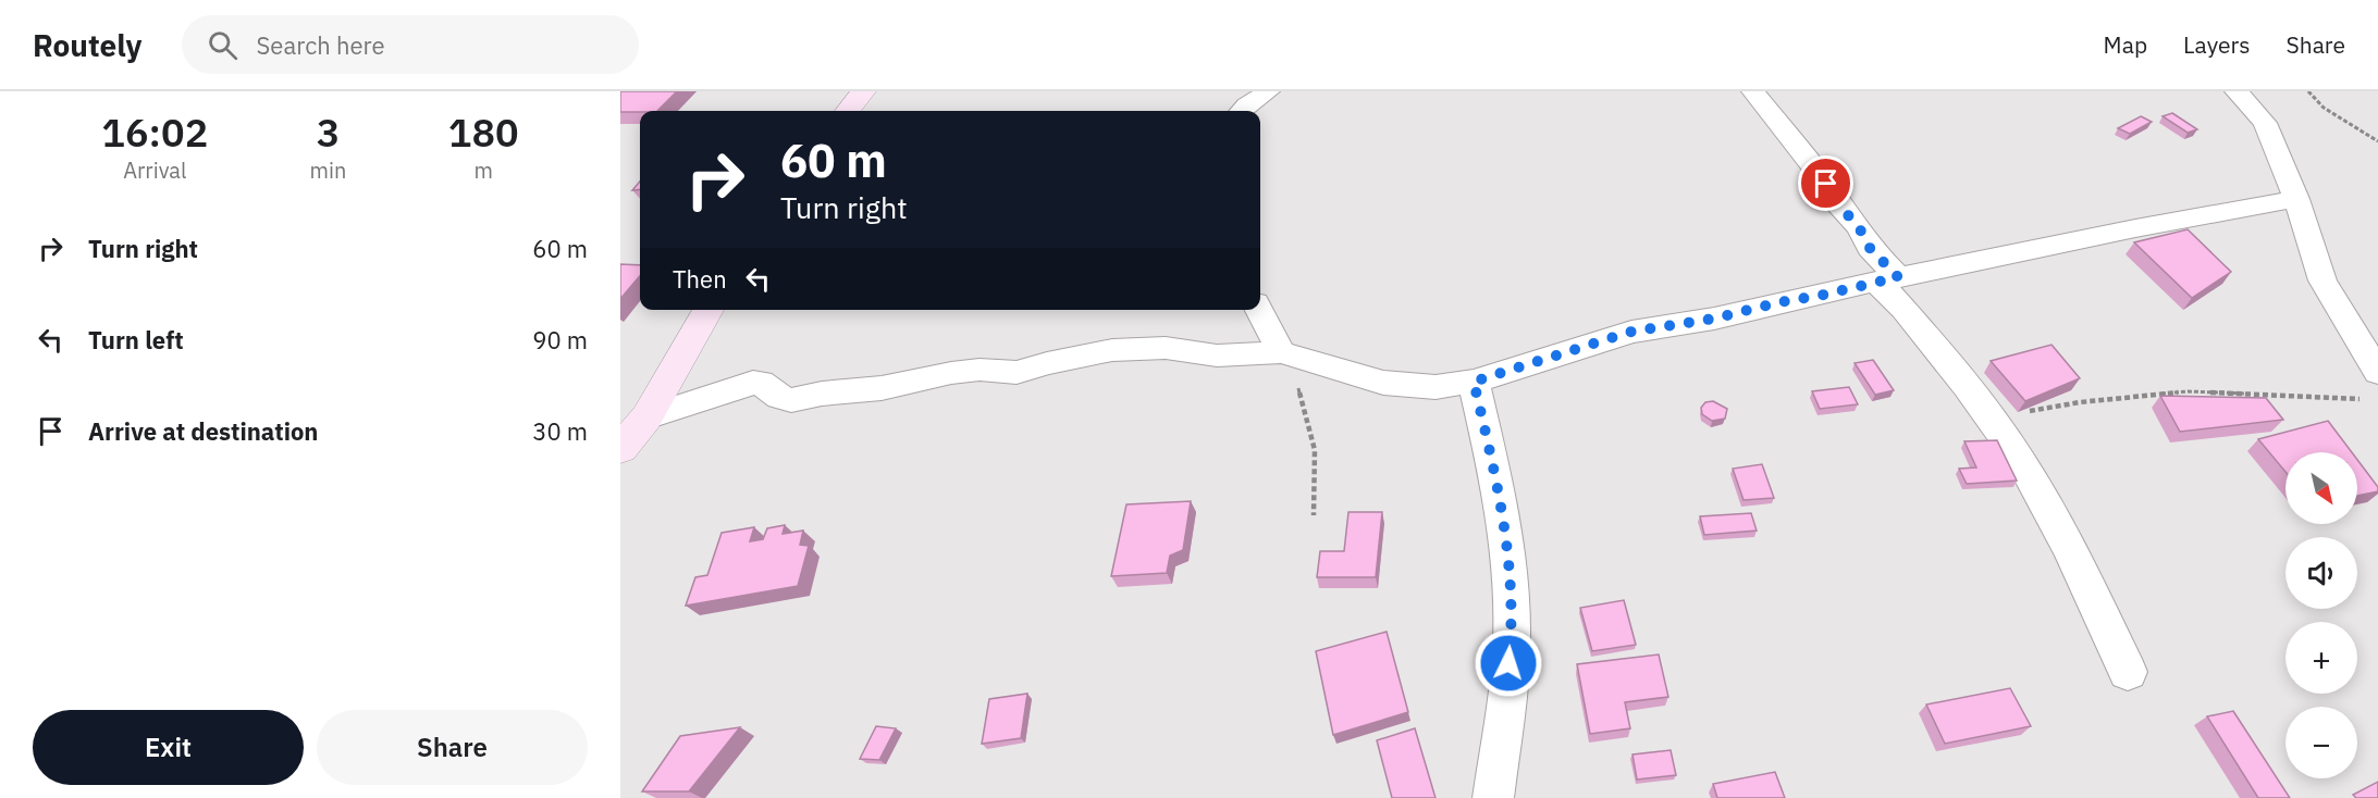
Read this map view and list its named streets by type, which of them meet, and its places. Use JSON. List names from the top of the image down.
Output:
{
  "north": "bottom right",
  "page": {
    "header": "Routely",
    "search": "Search here",
    "nav": ["Map", "Layers", "Share"],
    "eta": [
      "16:02",
      "Arrival",
      "3",
      "min",
      "180",
      "m"
    ],
    "turn": ["60 m", "Turn right"],
    "list": [
      {
        "name": "Turn right",
        "value": "60 m"
      },
      {
        "name": "Turn left",
        "value": "90 m"
      },
      {
        "name": "Arrive at destination",
        "value": "30 m"
      }
    ],
    "then": "Then",
    "map_buttons": ["+", "−"],
    "buttons": ["Exit", "Share"]
  }
}
